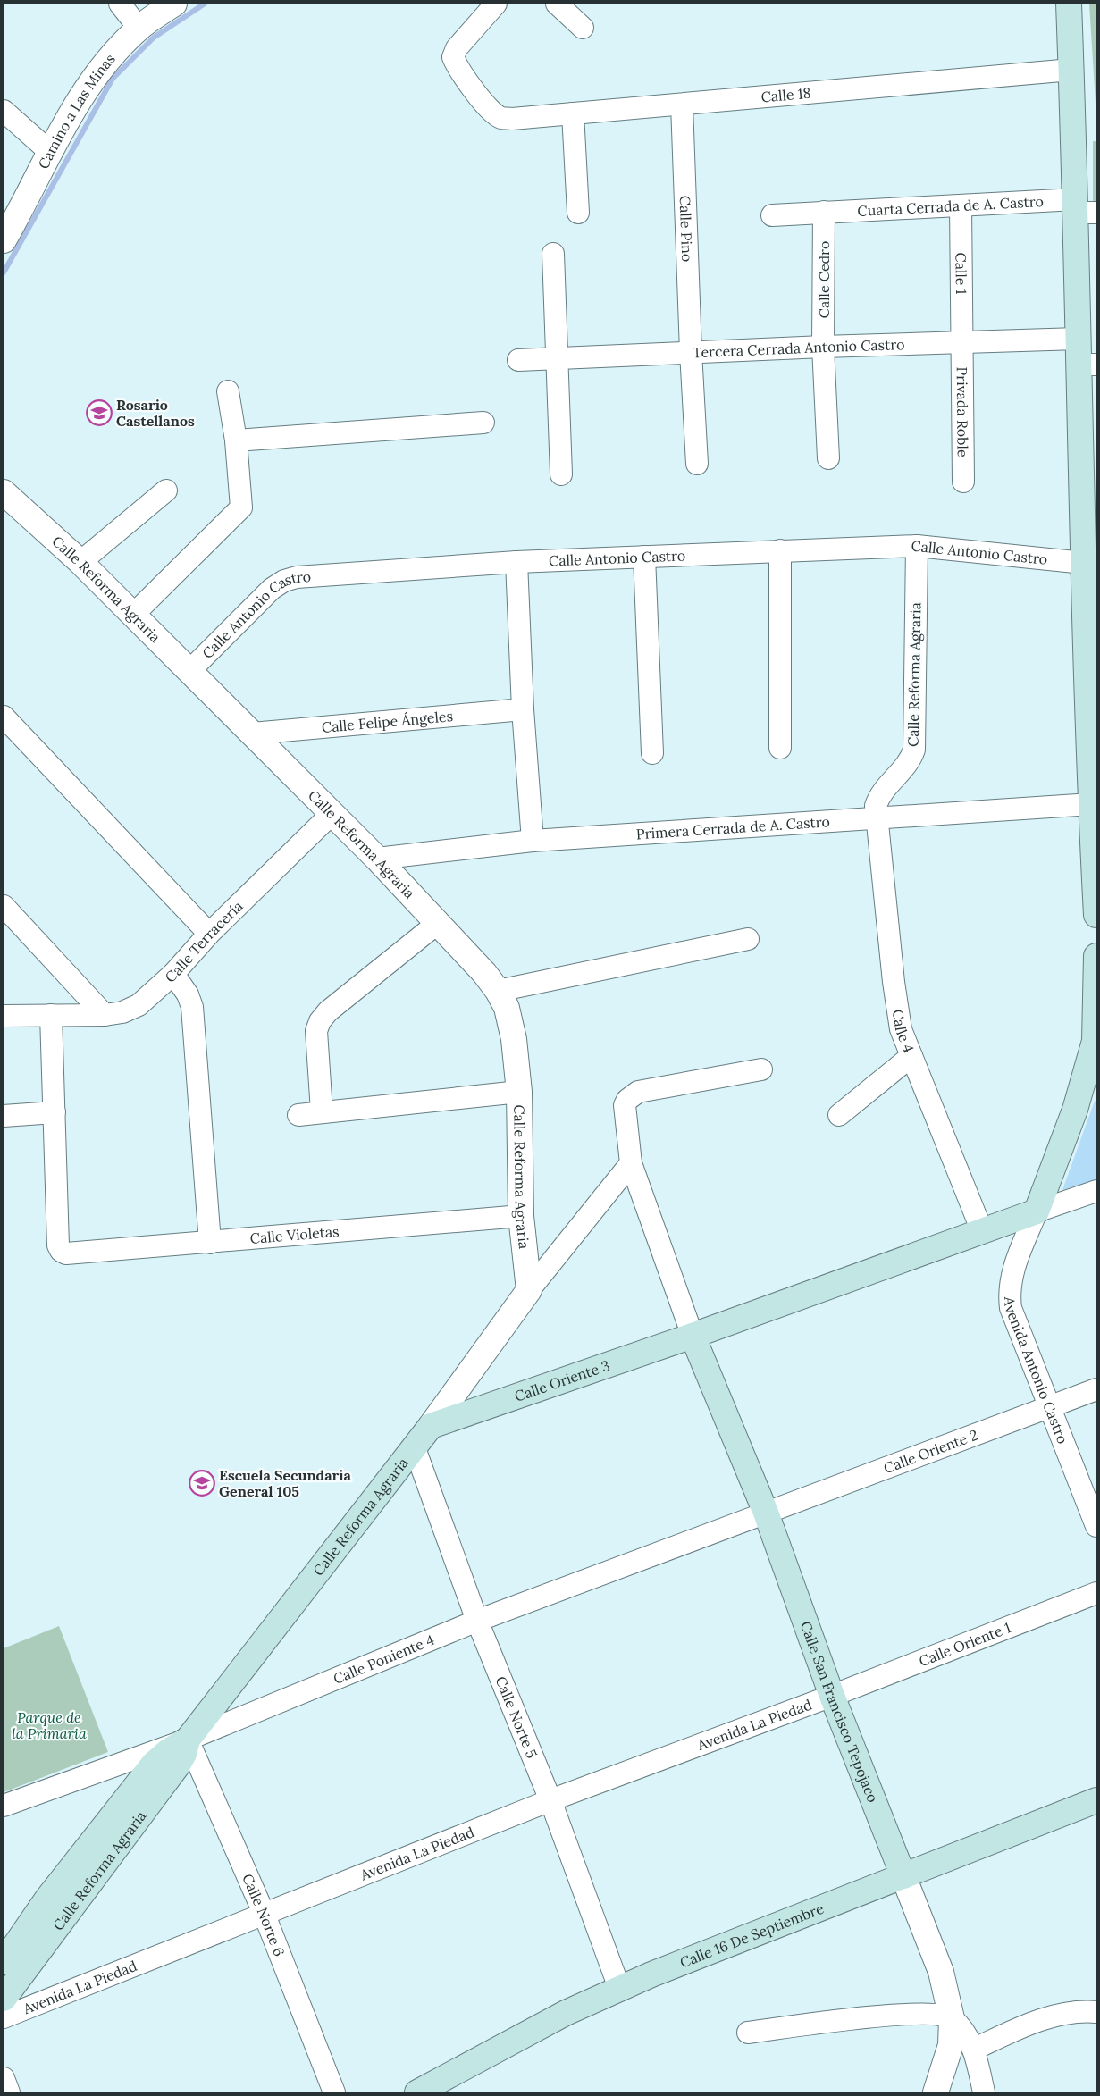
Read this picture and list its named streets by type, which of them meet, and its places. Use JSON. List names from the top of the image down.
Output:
{
  "streets": {
    "main road": [
      "Calle Reforma Agraria",
      "Calle Oriente 3",
      "Calle San Francisco Tepojaco",
      "Calle 16 De Septiembre"
    ],
    "street": [
      "Calle 18",
      "Camino a Las Minas",
      "Cuarta Cerrada de A. Castro",
      "Calle Pino",
      "Calle 1",
      "Calle Cedro",
      "Tercera Cerrada Antonio Castro",
      "Privada Roble",
      "Calle Antonio Castro",
      "Calle Felipe Ángeles",
      "Primera Cerrada de A. Castro",
      "Calle Terracería",
      "Calle 4",
      "Calle Violetas",
      "Avenida Antonio Castro",
      "Calle Oriente 2",
      "Calle Oriente 1",
      "Calle Poniente 4",
      "Calle Norte 5",
      "Avenida La Piedad",
      "Calle Norte 6"
    ]
  },
  "crossings": [
    ["Calle 18", "Calle Pino"],
    ["Cuarta Cerrada de A. Castro", "Calle 1"],
    ["Cuarta Cerrada de A. Castro", "Calle Cedro"],
    ["Calle Pino", "Tercera Cerrada Antonio Castro"],
    ["Calle 1", "Tercera Cerrada Antonio Castro"],
    ["Calle 1", "Privada Roble"],
    ["Calle Cedro", "Tercera Cerrada Antonio Castro"],
    ["Tercera Cerrada Antonio Castro", "Privada Roble"],
    ["Calle Antonio Castro", "Calle Reforma Agraria"],
    ["Calle Reforma Agraria", "Calle Felipe Ángeles"],
    ["Calle Reforma Agraria", "Primera Cerrada de A. Castro"],
    ["Calle Reforma Agraria", "Calle Terracería"],
    ["Calle Reforma Agraria", "Calle 4"],
    ["Calle Reforma Agraria", "Calle Violetas"],
    ["Calle Reforma Agraria", "Calle Oriente 3"],
    ["Calle Reforma Agraria", "Calle Poniente 4"],
    ["Calle Reforma Agraria", "Calle Norte 5"],
    ["Calle Reforma Agraria", "Calle Norte 6"],
    ["Primera Cerrada de A. Castro", "Calle 4"],
    ["Calle 4", "Calle Oriente 3"],
    ["Avenida Antonio Castro", "Calle Oriente 3"],
    ["Avenida Antonio Castro", "Calle Oriente 2"],
    ["Calle Oriente 3", "Calle San Francisco Tepojaco"],
    ["Calle Oriente 2", "Calle Poniente 4"],
    ["Calle Oriente 2", "Calle San Francisco Tepojaco"],
    ["Calle Oriente 1", "Calle San Francisco Tepojaco"],
    ["Calle Oriente 1", "Avenida La Piedad"],
    ["Calle Poniente 4", "Calle San Francisco Tepojaco"],
    ["Calle Poniente 4", "Calle Norte 5"],
    ["Calle Poniente 4", "Calle Norte 6"],
    ["Calle San Francisco Tepojaco", "Avenida La Piedad"],
    ["Calle San Francisco Tepojaco", "Calle 16 De Septiembre"],
    ["Calle Norte 5", "Avenida La Piedad"],
    ["Calle Norte 5", "Calle 16 De Septiembre"],
    ["Avenida La Piedad", "Calle Norte 6"]
  ],
  "parks": ["Parque de la Primaria"],
  "places": {
    "school or university": ["Rosario Castellanos", "Escuela Secundaria General 105"]
  }
}
